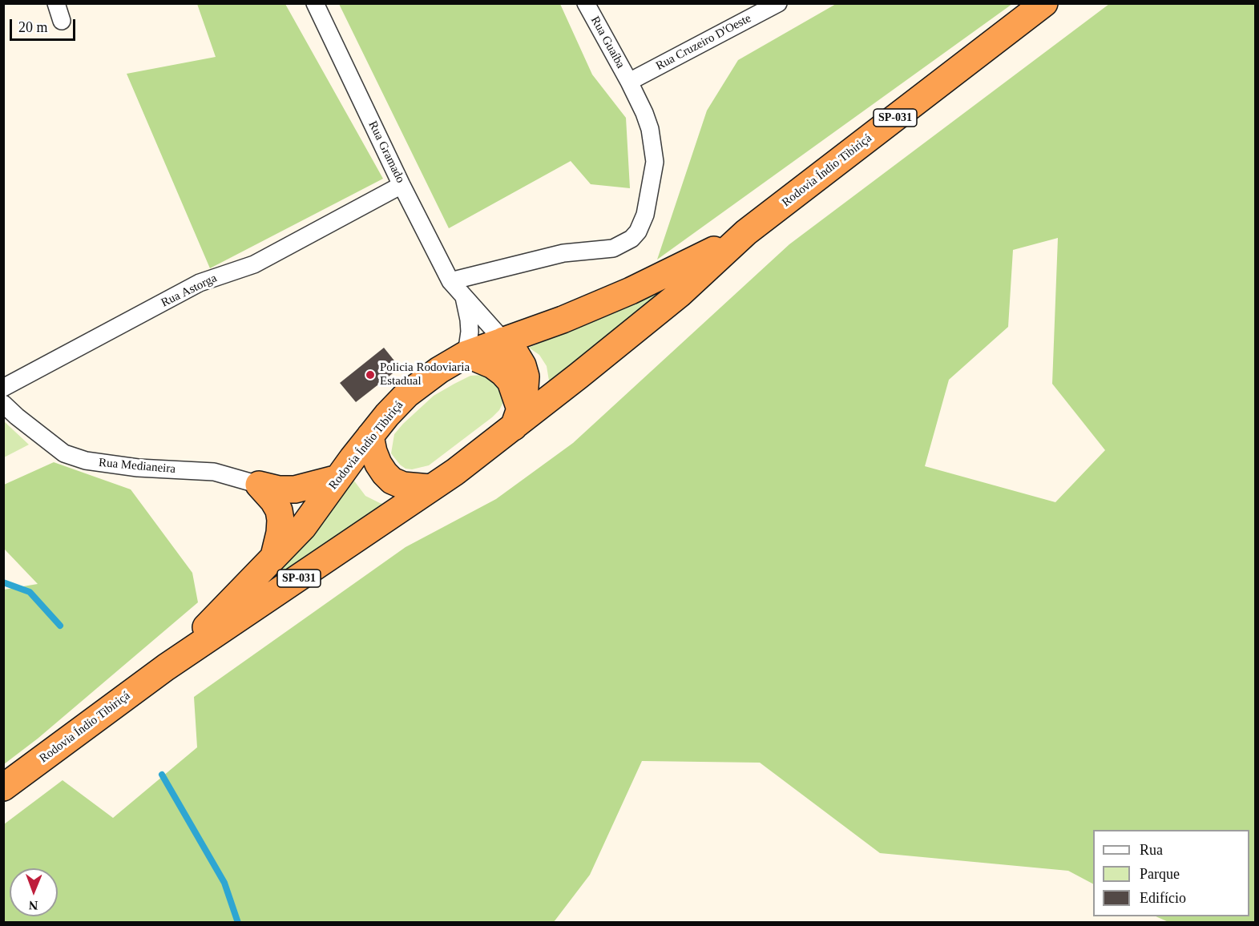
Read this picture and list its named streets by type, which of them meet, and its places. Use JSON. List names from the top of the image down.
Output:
{
  "streets": {
    "highway": ["SP-031", "Rodovia Índio Tibiriçá"],
    "street": [
      "Rua Guaíba",
      "Rua Cruzeiro D'Oeste",
      "Rua Gramado",
      "Rua Astorga",
      "Rua Medianeira"
    ]
  },
  "crossings": [
    ["Rua Guaíba", "Rua Cruzeiro D'Oeste"],
    ["Rua Guaíba", "Rua Gramado"],
    ["Rua Gramado", "Rodovia Índio Tibiriçá"],
    ["Rua Gramado", "Rua Astorga"]
  ],
  "places": ["Policia Rodoviaria Estadual"],
  "legend": ["Rua", "Parque", "Edifício"],
  "scale_bar": "20 m",
  "north": "bottom"
}
